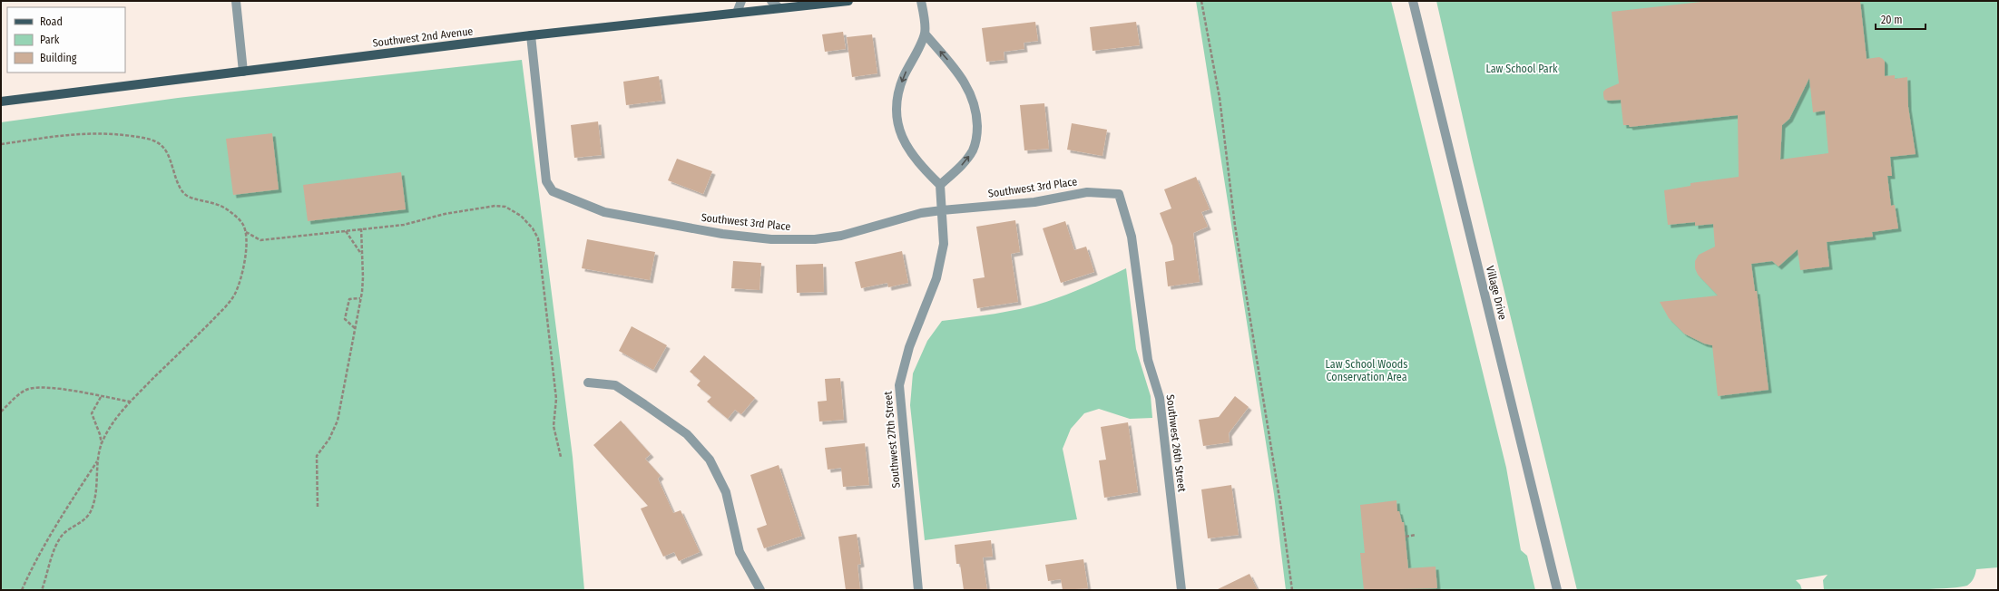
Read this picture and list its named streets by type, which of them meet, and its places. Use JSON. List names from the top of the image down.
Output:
{
  "streets": {
    "main road": ["Southwest 2nd Avenue"],
    "street": [
      "Southwest 3rd Place",
      "Village Drive",
      "Southwest 27th Street",
      "Southwest 26th Street"
    ]
  },
  "crossings": [
    ["Southwest 2nd Avenue", "Southwest 3rd Place"],
    ["Southwest 3rd Place", "Southwest 27th Street"],
    ["Southwest 3rd Place", "Southwest 26th Street"]
  ],
  "parks": ["Law School Park", "Law School Woods Conservation Area"],
  "legend": ["Road", "Park", "Building"],
  "scale_bar": "20 m"
}
